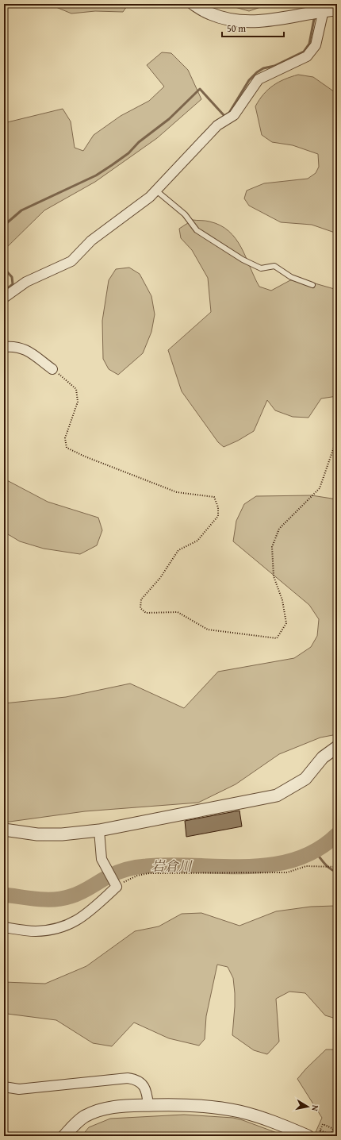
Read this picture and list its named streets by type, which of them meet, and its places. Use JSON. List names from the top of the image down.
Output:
{
  "water": ["岩倉川"],
  "scale_bar": "50 m",
  "north": "right"
}
